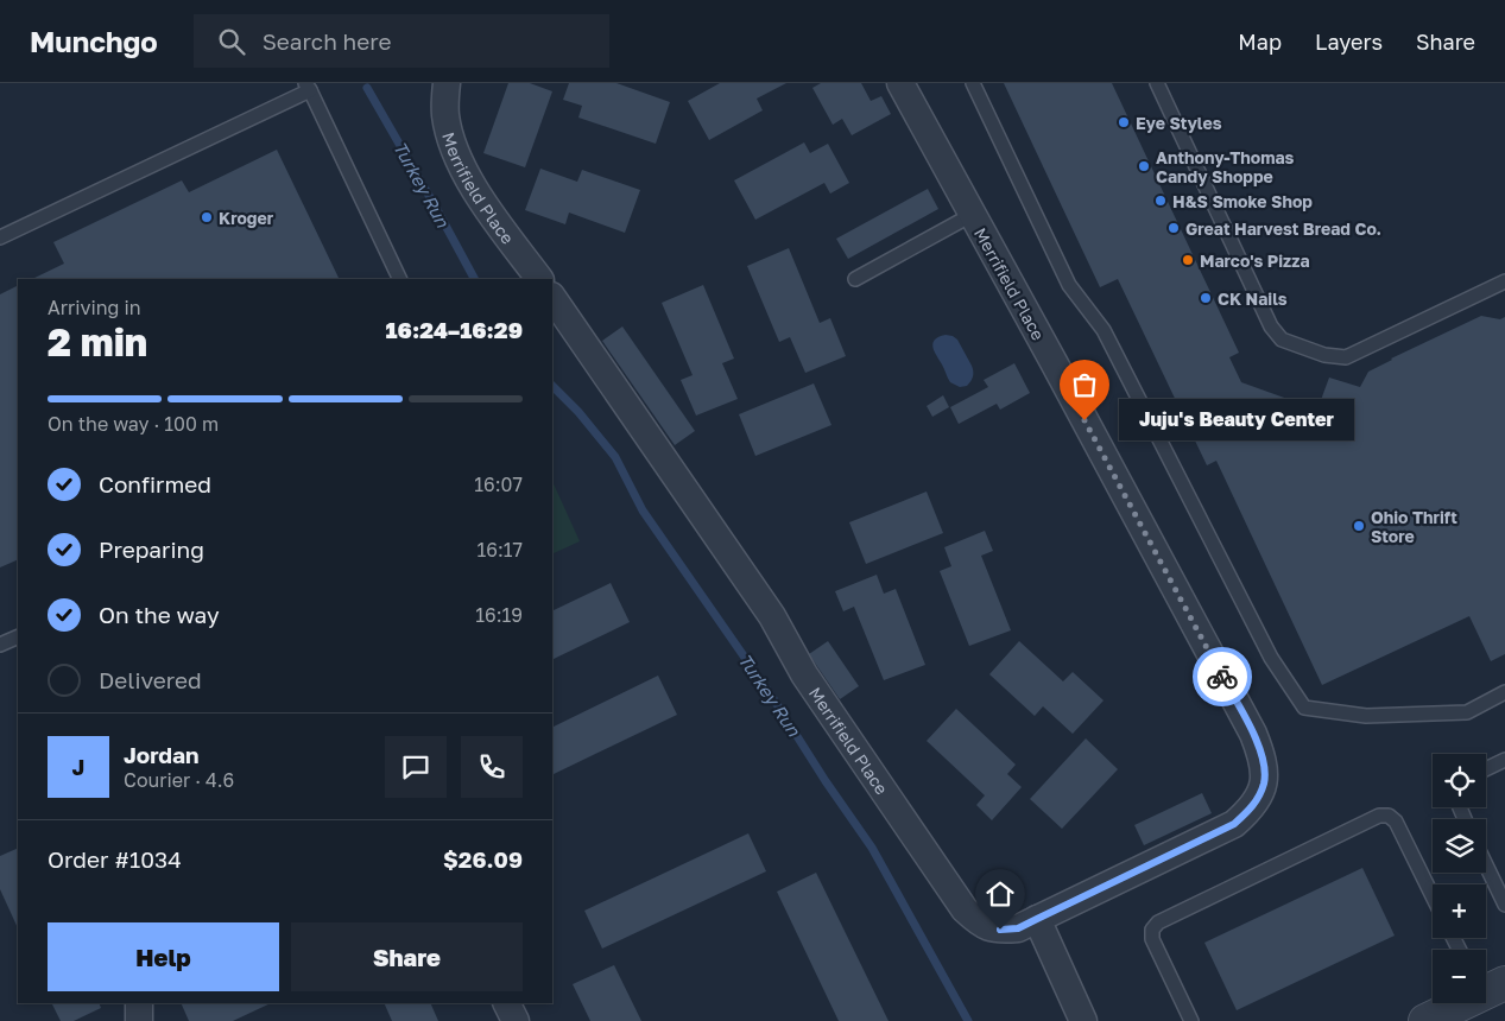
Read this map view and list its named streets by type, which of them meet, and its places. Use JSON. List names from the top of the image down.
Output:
{
  "streets": {
    "street": ["Merrifield Place"]
  },
  "water": ["Turkey Run"],
  "places": [
    "Eye Styles",
    "Anthony-Thomas Candy Shoppe",
    "H&S Smoke Shop",
    "Kroger",
    "Great Harvest Bread Co.",
    "Marco's Pizza",
    "CK Nails",
    "Juju's Beauty Center",
    "Ohio Thrift Store"
  ],
  "page": {
    "header": "Munchgo",
    "search": "Search here",
    "nav": ["Map", "Layers", "Share"],
    "heading": ["2 min", "Arriving in", "16:24–16:29"],
    "panel": [
      "Jordan",
      "Courier · 4.6",
      "Order #1034",
      "$26.09"
    ],
    "bar": "On the way · 100 m",
    "bubble": "Juju's Beauty Center",
    "list": [
      ["Confirmed", "16:07"],
      ["Preparing", "16:17"],
      ["On the way", "16:19"],
      "Delivered"
    ],
    "round": "J",
    "map_buttons": ["+", "−"],
    "buttons": ["Help", "Share"]
  }
}
